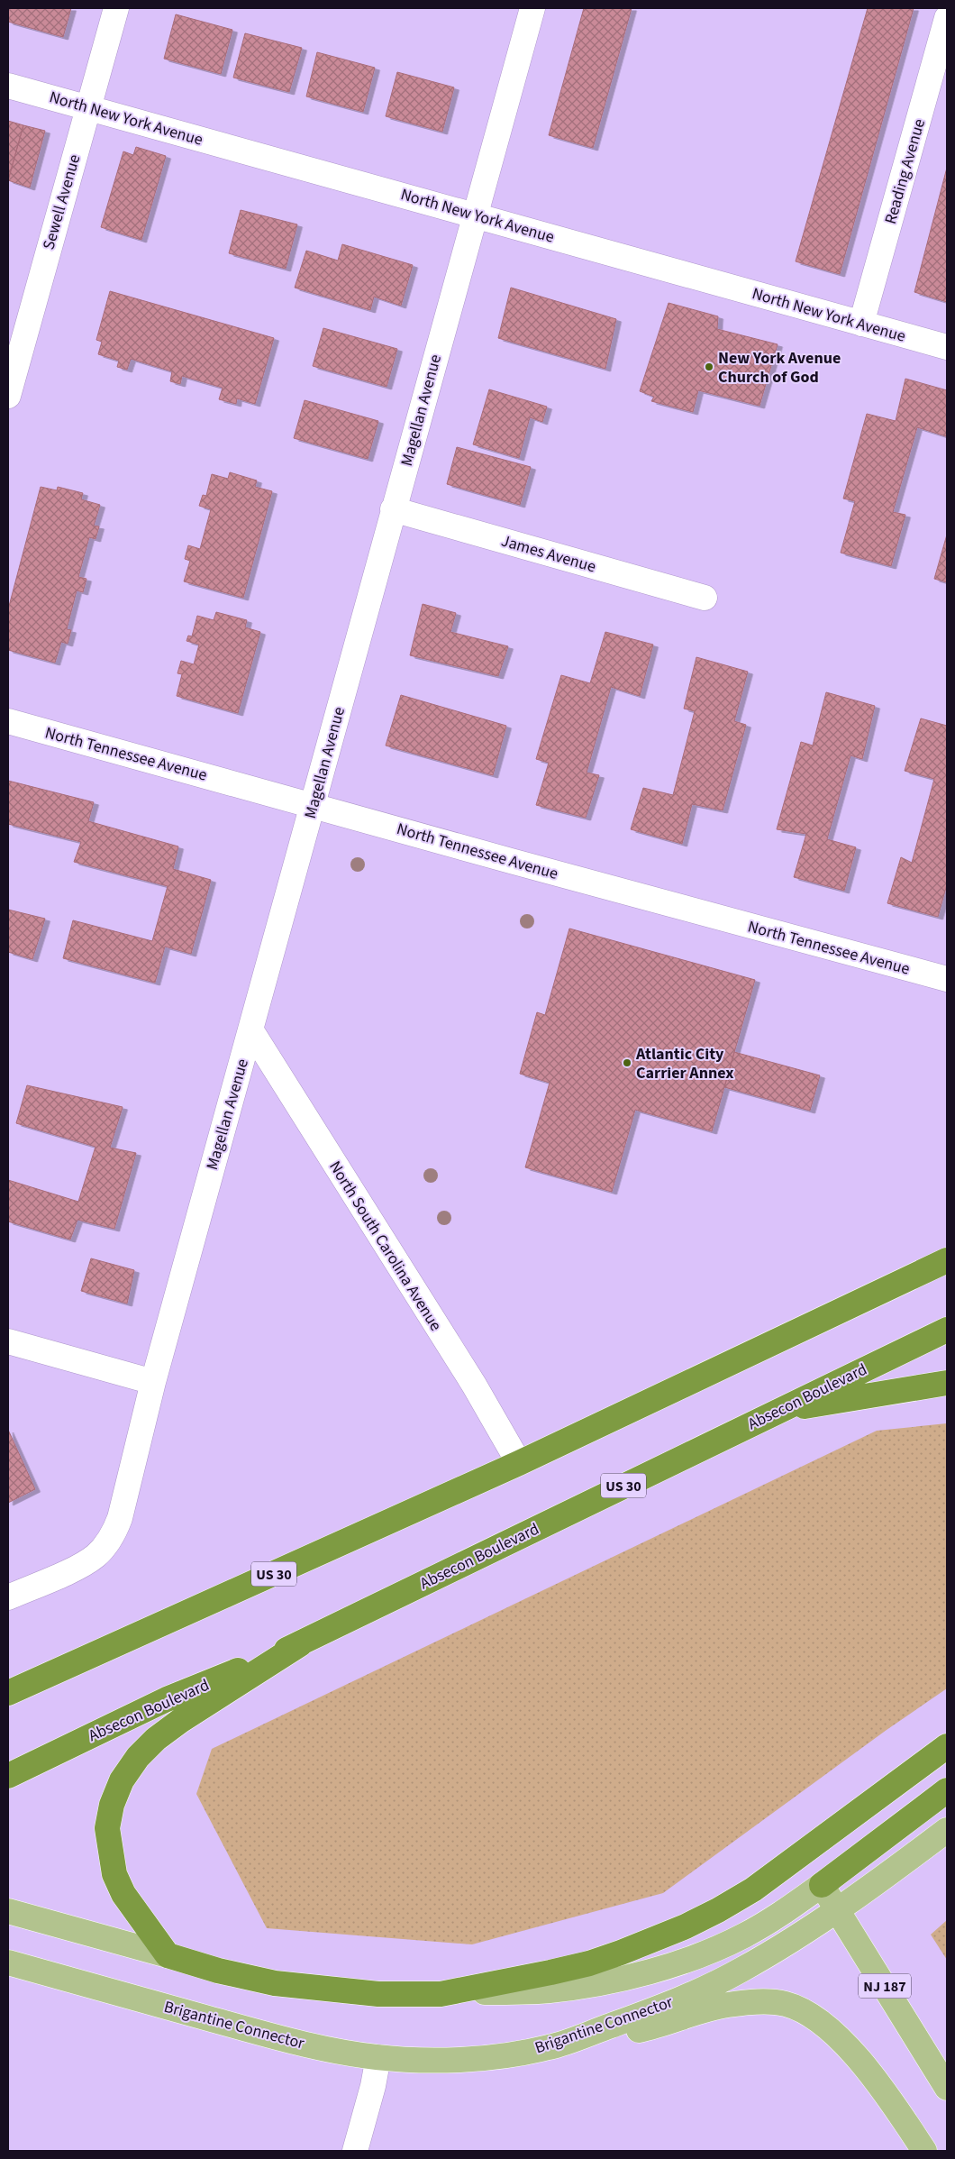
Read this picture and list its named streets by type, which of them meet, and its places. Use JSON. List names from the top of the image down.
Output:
{
  "streets": {
    "highway": ["Absecon Boulevard", "US 30"],
    "main road": ["NJ 187", "Brigantine Connector"],
    "street": [
      "North New York Avenue",
      "Reading Avenue",
      "Sewell Avenue",
      "Magellan Avenue",
      "James Avenue",
      "North Tennessee Avenue",
      "North South Carolina Avenue"
    ]
  },
  "crossings": [
    ["North New York Avenue", "Reading Avenue"],
    ["North New York Avenue", "Sewell Avenue"],
    ["North New York Avenue", "Magellan Avenue"],
    ["Magellan Avenue", "James Avenue"],
    ["Magellan Avenue", "North Tennessee Avenue"],
    ["Magellan Avenue", "North South Carolina Avenue"],
    ["North South Carolina Avenue", "US 30"],
    ["NJ 187", "Brigantine Connector"]
  ],
  "places": ["New York Avenue Church of God", "Atlantic City Carrier Annex"]
}
